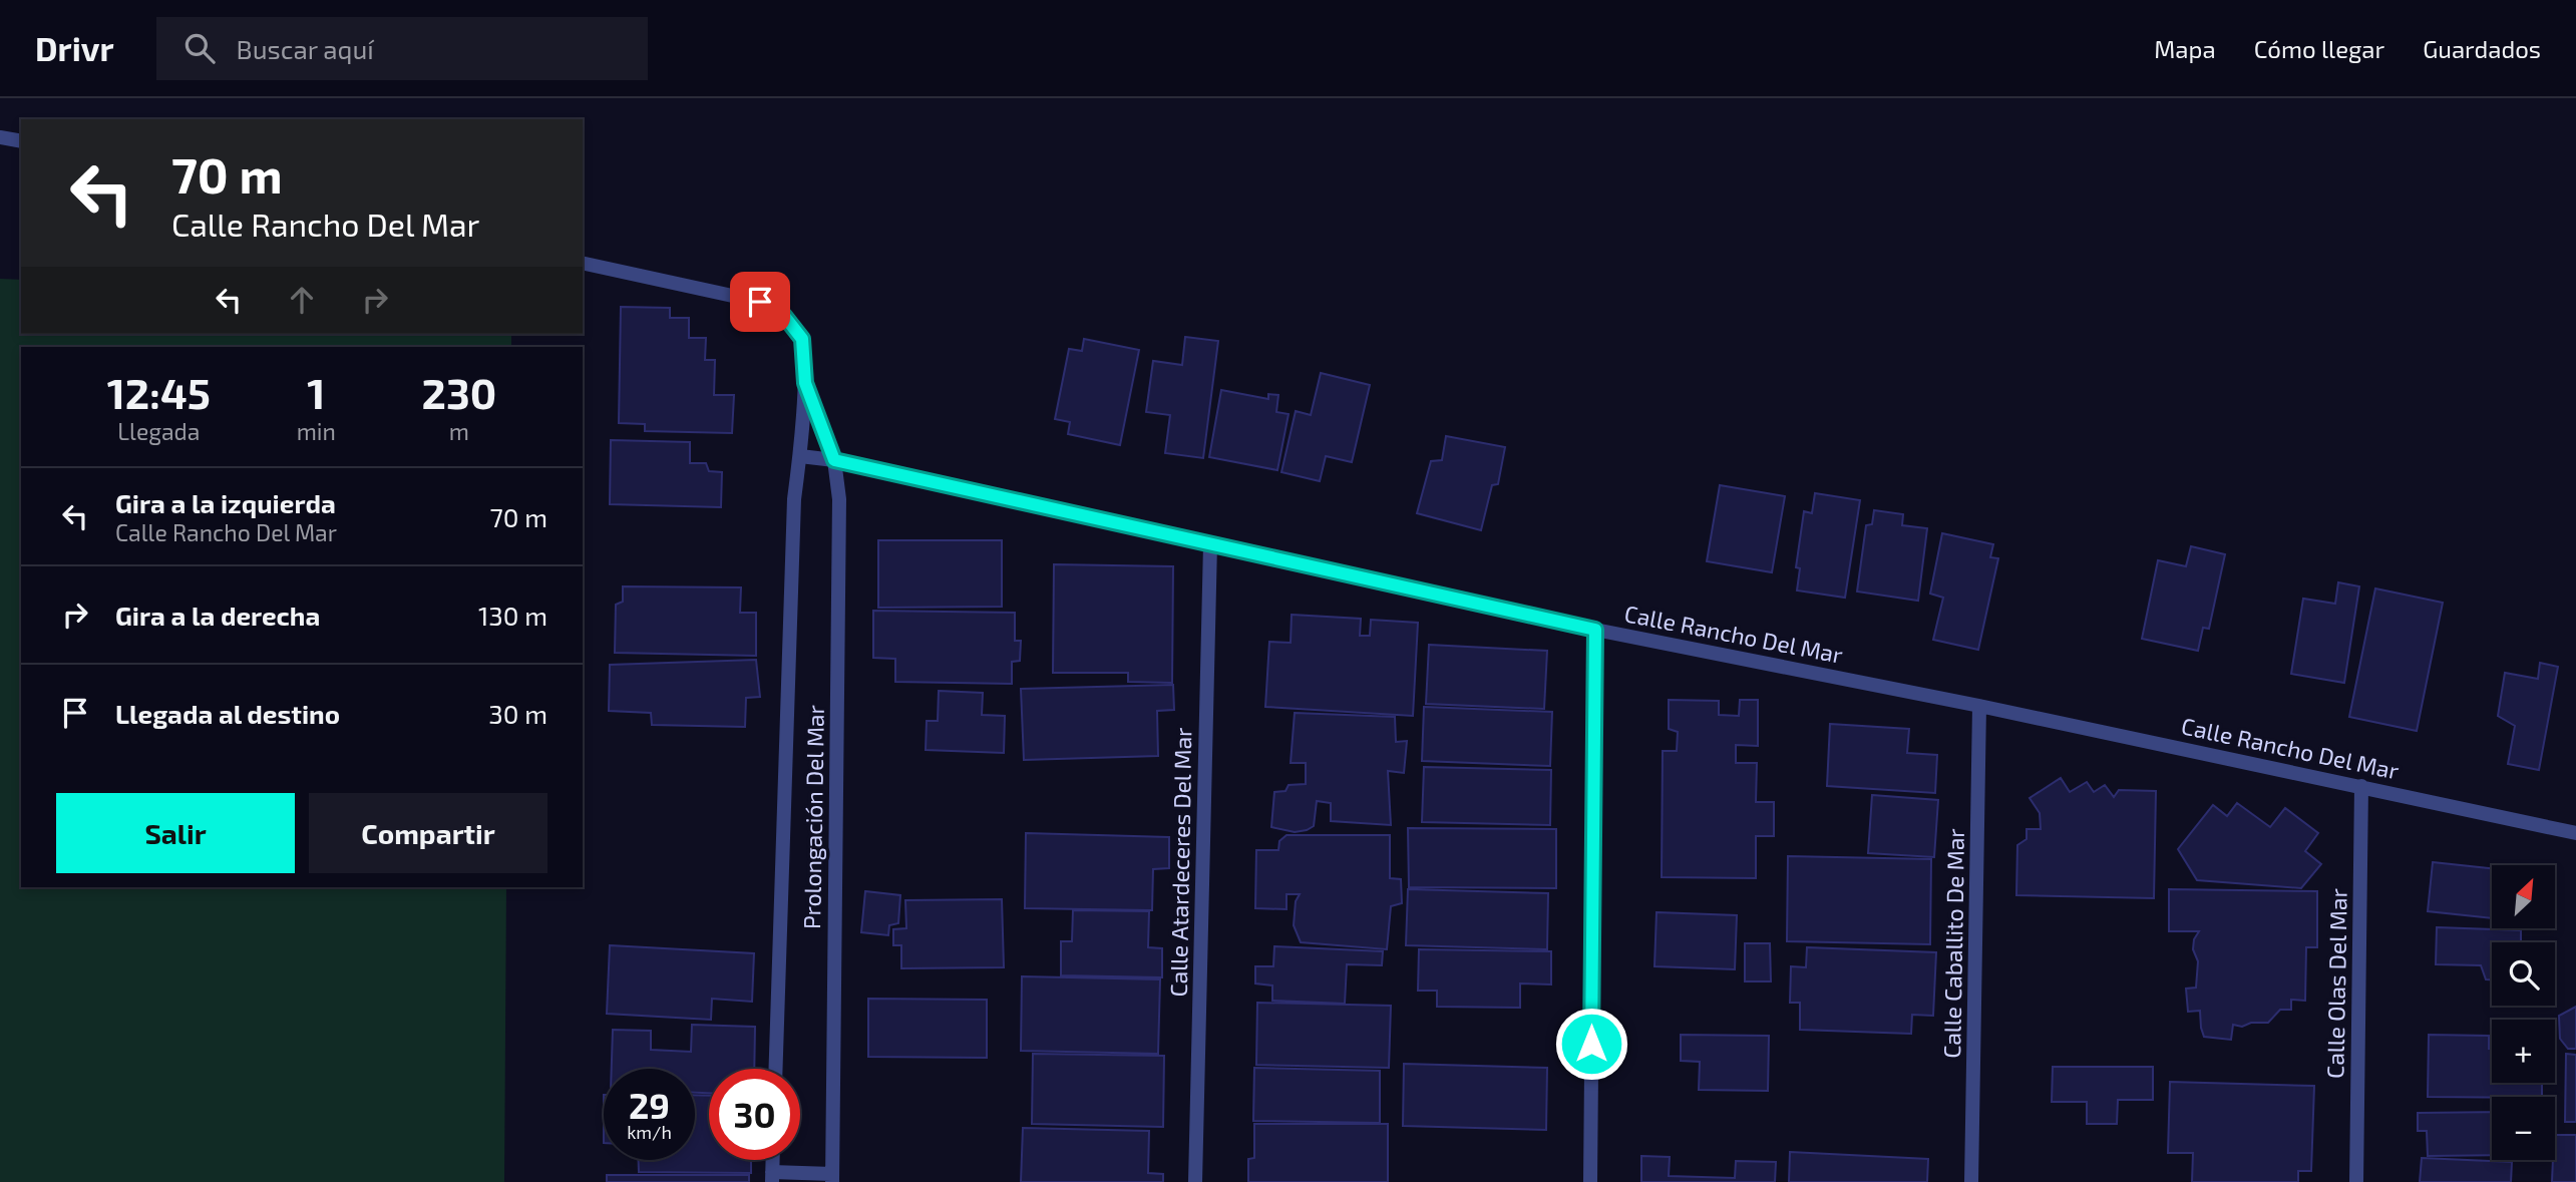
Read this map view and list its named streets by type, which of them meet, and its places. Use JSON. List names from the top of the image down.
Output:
{
  "streets": {
    "street": [
      "Calle Rancho Del Mar",
      "Prolongación Del Mar",
      "Calle Atardeceres Del Mar",
      "Calle Caballito De Mar",
      "Calle Olas Del Mar"
    ]
  },
  "crossings": [
    ["Calle Rancho Del Mar", "Prolongación Del Mar"],
    ["Calle Rancho Del Mar", "Calle Atardeceres Del Mar"],
    ["Calle Rancho Del Mar", "Calle Caballito De Mar"],
    ["Calle Rancho Del Mar", "Calle Olas Del Mar"]
  ],
  "north": "top right",
  "page": {
    "header": "Drivr",
    "search": "Buscar aquí",
    "nav": ["Mapa", "Cómo llegar", "Guardados"],
    "turn": ["70 m", "Calle Rancho Del Mar"],
    "eta": [
      "12:45",
      "Llegada",
      "1",
      "min",
      "230",
      "m"
    ],
    "list": [
      {
        "name": "Gira a la izquierda",
        "note": "Calle Rancho Del Mar",
        "value": "70 m"
      },
      {
        "name": "Gira a la derecha",
        "value": "130 m"
      },
      {
        "name": "Llegada al destino",
        "value": "30 m"
      }
    ],
    "buttons": ["Salir", "Compartir"],
    "map_buttons": ["+", "−"],
    "speed": "29 km/h",
    "limit": "30"
  }
}
